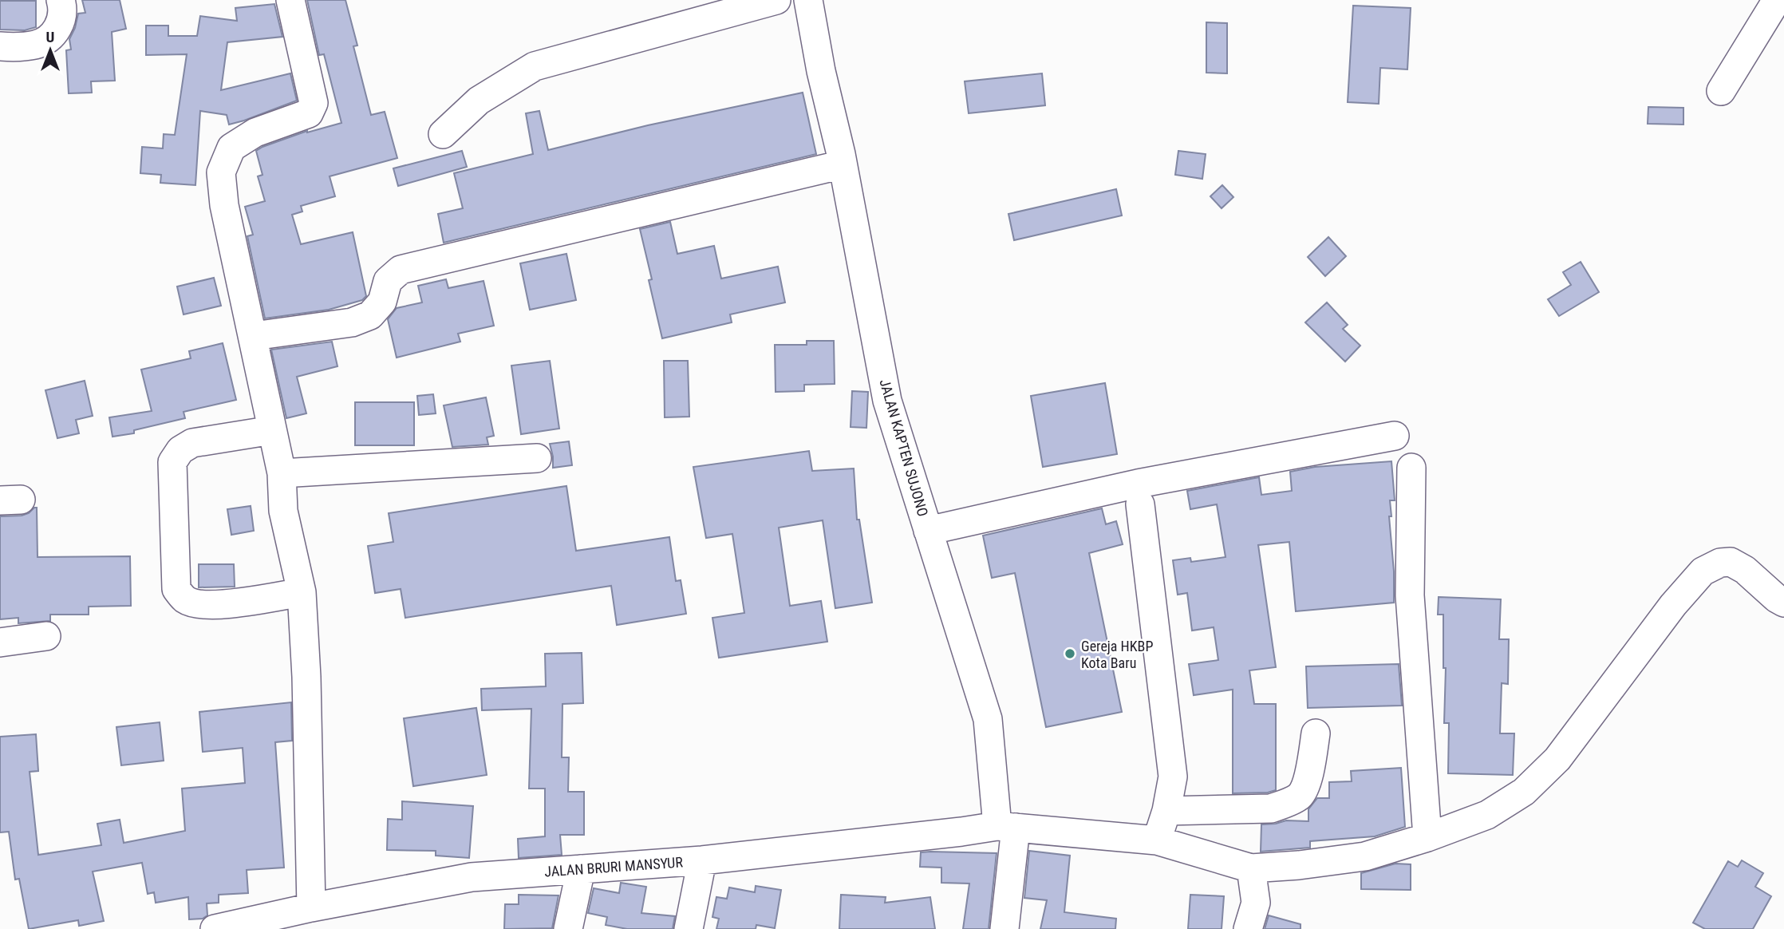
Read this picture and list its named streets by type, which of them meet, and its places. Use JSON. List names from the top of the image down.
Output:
{
  "streets": {
    "street": ["JALAN KAPTEN SUJONO", "JALAN BRURI MANSYUR"]
  },
  "crossings": [
    ["JALAN KAPTEN SUJONO", "JALAN BRURI MANSYUR"]
  ],
  "places": ["Gereja HKBP Kota Baru"],
  "north": "top"
}
